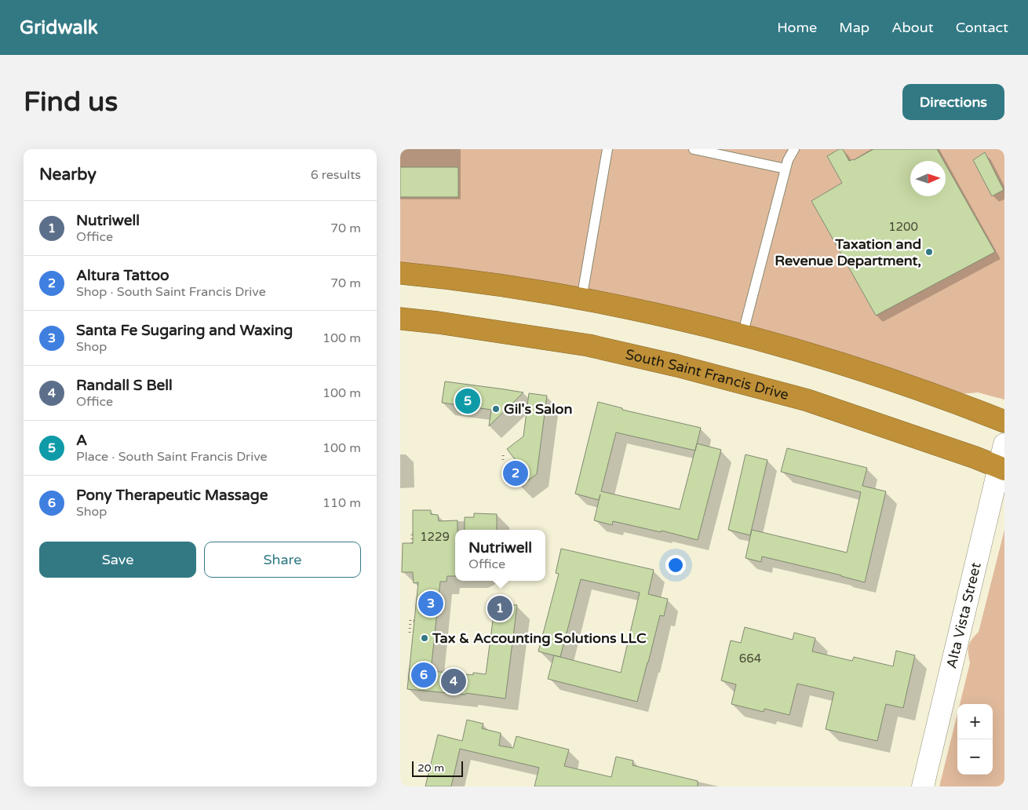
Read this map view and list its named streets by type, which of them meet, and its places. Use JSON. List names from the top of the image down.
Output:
{
  "streets": {
    "highway": ["South Saint Francis Drive"],
    "street": ["Alta Vista Street"]
  },
  "crossings": [
    ["South Saint Francis Drive", "Alta Vista Street"]
  ],
  "places": ["Taxation and Revenue Department,", "Gil's Salon", "Tax & Accounting Solutions LLC"],
  "house_numbers": ["1200", "1229", "664"],
  "scale_bar": "20 m",
  "north": "right",
  "page": {
    "header": "Gridwalk",
    "nav": [
      "Home",
      "Map",
      "About",
      "Contact"
    ],
    "buttons": [
      "Directions",
      ["Save", "Share"]
    ],
    "title": "Find us",
    "heading": ["Nearby", "6 results"],
    "list": [
      {
        "mark": "1",
        "name": "Nutriwell",
        "note": "Office",
        "value": "70 m"
      },
      {
        "mark": "2",
        "name": "Altura Tattoo",
        "note": "Shop · South Saint Francis Drive",
        "value": "70 m"
      },
      {
        "mark": "3",
        "name": "Santa Fe Sugaring and Waxing",
        "note": "Shop",
        "value": "100 m"
      },
      {
        "mark": "4",
        "name": "Randall S Bell",
        "note": "Office",
        "value": "100 m"
      },
      {
        "mark": "5",
        "name": "A",
        "note": "Place · South Saint Francis Drive",
        "value": "100 m"
      },
      {
        "mark": "6",
        "name": "Pony Therapeutic Massage",
        "note": "Shop",
        "value": "110 m"
      }
    ],
    "pins": [
      "5",
      "2",
      "3",
      "1",
      "6",
      "4"
    ],
    "popup": ["Nutriwell", "Office"],
    "map_buttons": ["+", "−"],
    "scale": "20 m"
  }
}
